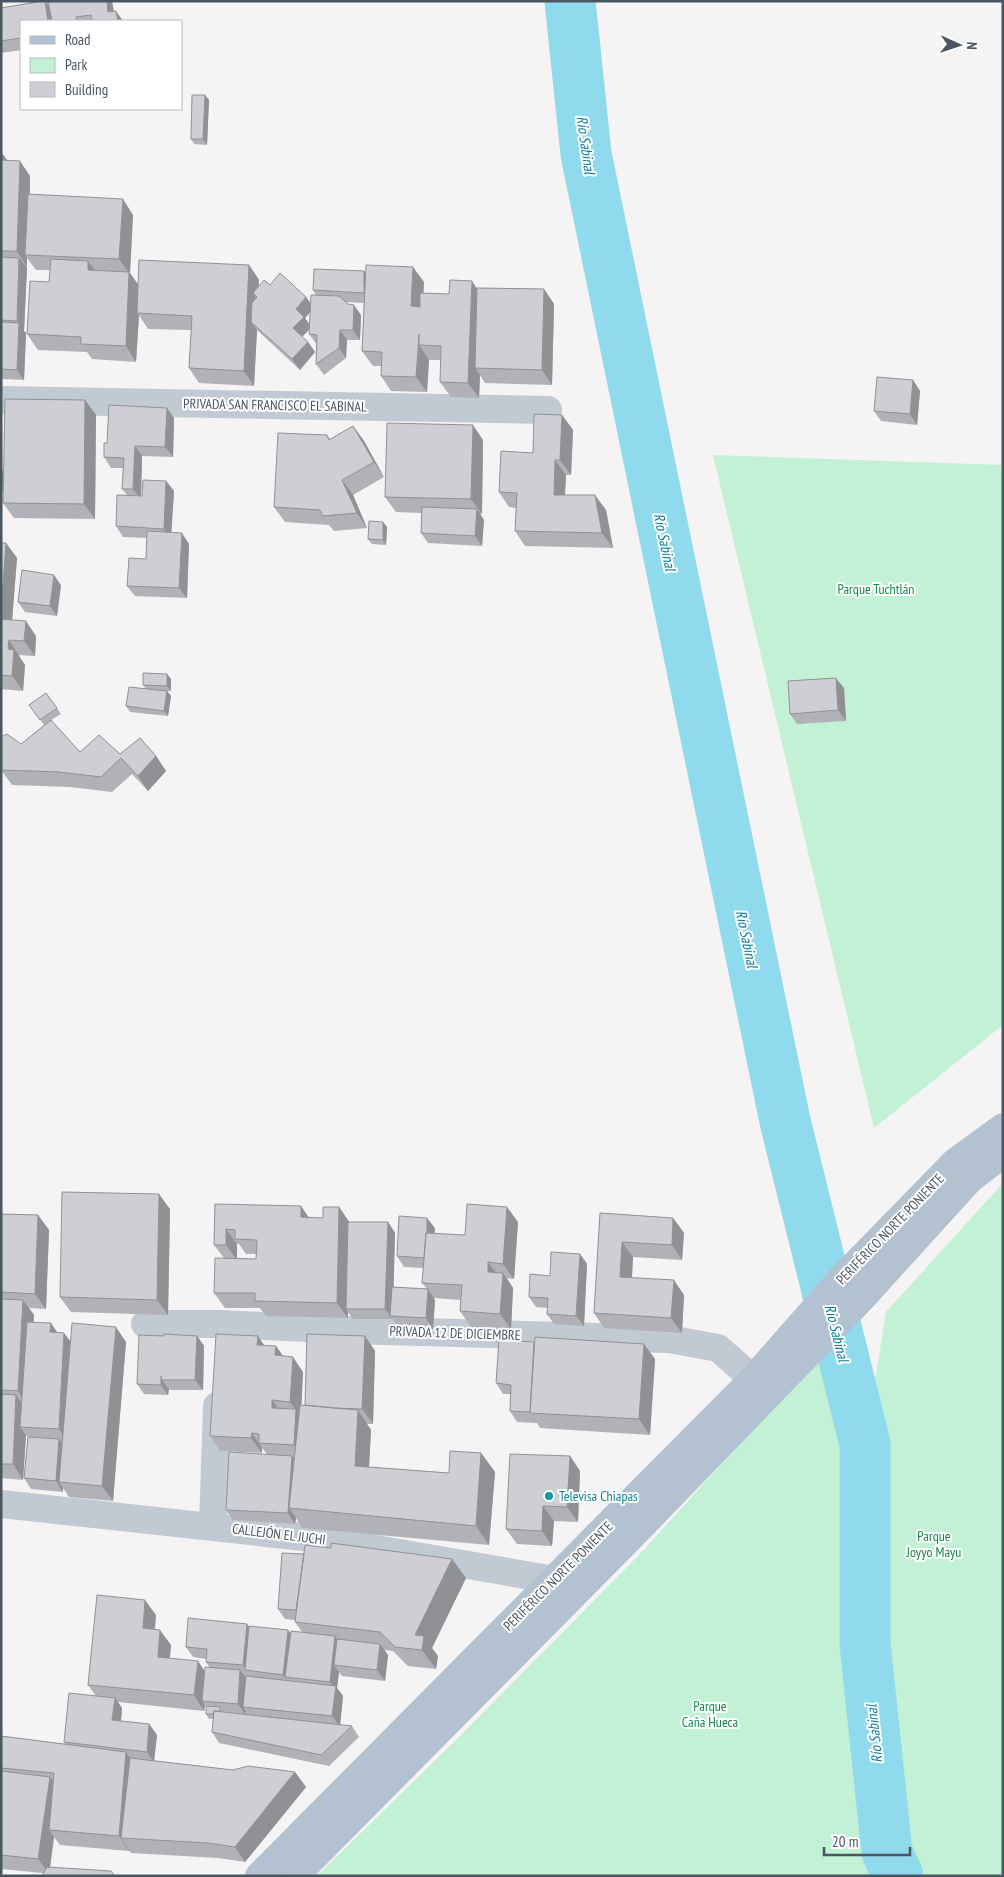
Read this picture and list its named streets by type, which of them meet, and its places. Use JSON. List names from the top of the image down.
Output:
{
  "streets": {
    "main road": ["PERIFÉRICO NORTE PONIENTE"],
    "street": ["PRIVADA SAN FRANCISCO EL SABINAL", "PRIVADA 12 DE DICIEMBRE", "CALLEJÓN EL JUCHI"]
  },
  "crossings": [
    ["PERIFÉRICO NORTE PONIENTE", "PRIVADA 12 DE DICIEMBRE"],
    ["PERIFÉRICO NORTE PONIENTE", "CALLEJÓN EL JUCHI"]
  ],
  "water": ["Río Sabinal"],
  "parks": ["Parque Tuchtlán", "Parque Joyyo Mayu", "Parque Caña Hueca"],
  "places": ["Televisa Chiapas"],
  "legend": ["Road", "Park", "Building"],
  "scale_bar": "20 m",
  "north": "right"
}
